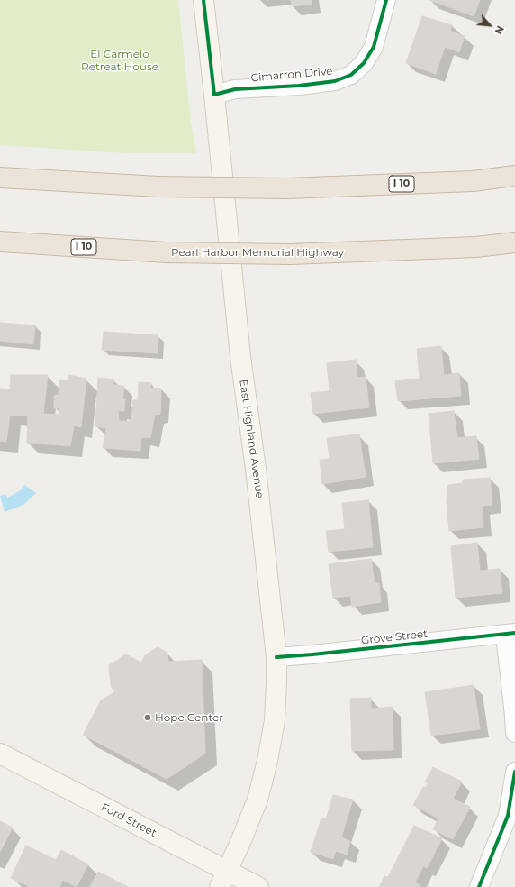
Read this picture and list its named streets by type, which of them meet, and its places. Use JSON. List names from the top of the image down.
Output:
{
  "streets": {
    "highway": ["I 10", "Pearl Harbor Memorial Highway"],
    "main road": ["East Highland Avenue", "Ford Street"],
    "street": ["Cimarron Drive", "Grove Street"]
  },
  "crossings": [
    ["Cimarron Drive", "East Highland Avenue"],
    ["East Highland Avenue", "Grove Street"],
    ["East Highland Avenue", "Ford Street"]
  ],
  "parks": ["El Carmelo Retreat House"],
  "places": ["Hope Center"],
  "north": "bottom right"
}
